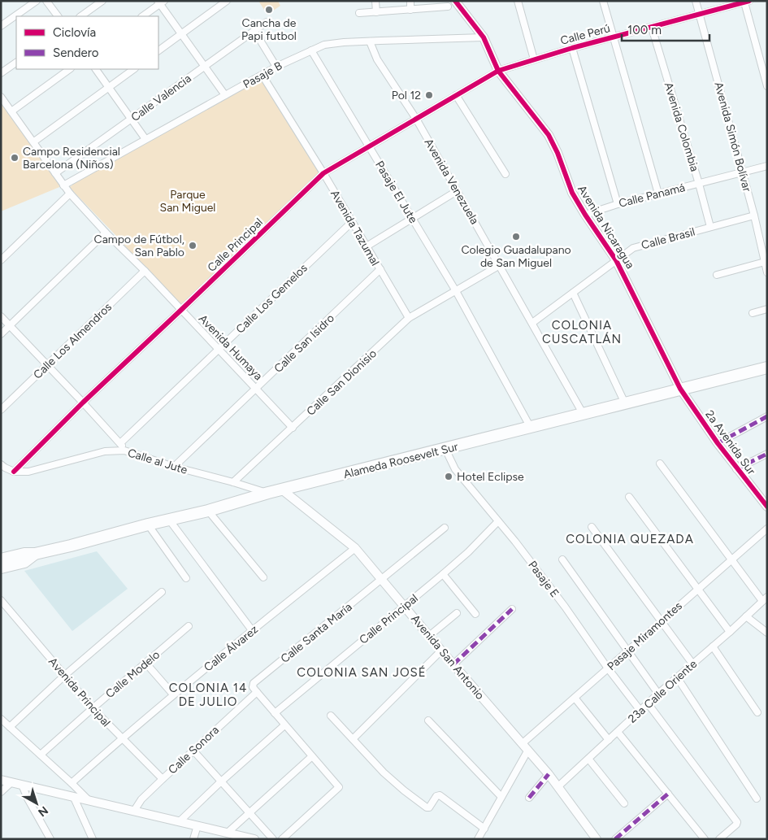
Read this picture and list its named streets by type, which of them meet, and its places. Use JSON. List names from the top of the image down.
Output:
{
  "streets": {
    "highway": ["Alameda Roosevelt Sur"],
    "street": [
      "Calle Perú",
      "Pasaje B",
      "Calle Valencia",
      "Avenida Colombia",
      "Avenida Simón Bolívar",
      "Avenida Venezuela",
      "Pasaje El Jute",
      "Calle Panamá",
      "Avenida Nicaragua",
      "Avenida Tazumal",
      "Calle Brasil",
      "Calle Principal",
      "Calle Los Gemelos",
      "Calle Los Almendros",
      "Calle San Isidro",
      "Avenida Humaya",
      "Calle San Dionisio",
      "2a Avenida Sur",
      "Calle al Jute",
      "Pasaje E",
      "Calle Santa María",
      "Pasaje Miramontes",
      "Calle Álvarez",
      "Avenida San Antonio",
      "Calle Modelo",
      "23a Calle Oriente",
      "Avenida Principal",
      "Calle Sonora"
    ]
  },
  "crossings": [
    ["Calle Perú", "Avenida Colombia"],
    ["Calle Perú", "Avenida Simón Bolívar"],
    ["Calle Perú", "Avenida Nicaragua"],
    ["Calle Perú", "Calle Principal"],
    ["Pasaje B", "Avenida Venezuela"],
    ["Pasaje B", "Pasaje El Jute"],
    ["Pasaje B", "Avenida Nicaragua"],
    ["Pasaje B", "Avenida Tazumal"],
    ["Pasaje B", "Avenida Humaya"],
    ["Calle Valencia", "Avenida Humaya"],
    ["Avenida Colombia", "Calle Panamá"],
    ["Avenida Colombia", "Calle Brasil"],
    ["Avenida Simón Bolívar", "Calle Panamá"],
    ["Avenida Simón Bolívar", "Calle Brasil"],
    ["Avenida Venezuela", "Calle Brasil"],
    ["Avenida Venezuela", "Calle Principal"],
    ["Avenida Venezuela", "Calle San Dionisio"],
    ["Pasaje El Jute", "Calle Principal"],
    ["Pasaje El Jute", "Calle San Dionisio"],
    ["Pasaje El Jute", "Alameda Roosevelt Sur"],
    ["Calle Panamá", "Avenida Nicaragua"],
    ["Avenida Nicaragua", "Calle Brasil"],
    ["Avenida Nicaragua", "Calle Principal"],
    ["Avenida Nicaragua", "2a Avenida Sur"],
    ["Avenida Nicaragua", "Alameda Roosevelt Sur"],
    ["Avenida Tazumal", "Calle Principal"],
    ["Avenida Tazumal", "Calle Los Gemelos"],
    ["Avenida Tazumal", "Calle San Isidro"],
    ["Avenida Tazumal", "Calle San Dionisio"],
    ["Calle Principal", "Avenida Humaya"],
    ["Calle Principal", "Calle al Jute"],
    ["Calle Principal", "Pasaje E"],
    ["Calle Principal", "Avenida San Antonio"],
    ["Calle Los Gemelos", "Avenida Humaya"],
    ["Calle Los Almendros", "Avenida Humaya"],
    ["Calle San Isidro", "Avenida Humaya"],
    ["Calle San Isidro", "Calle al Jute"],
    ["Avenida Humaya", "Calle San Dionisio"],
    ["Calle San Dionisio", "Calle al Jute"],
    ["2a Avenida Sur", "Alameda Roosevelt Sur"],
    ["Alameda Roosevelt Sur", "Calle al Jute"],
    ["Alameda Roosevelt Sur", "Pasaje E"],
    ["Alameda Roosevelt Sur", "Avenida San Antonio"],
    ["Pasaje E", "Pasaje Miramontes"],
    ["Pasaje E", "23a Calle Oriente"],
    ["Calle Santa María", "Avenida San Antonio"],
    ["Calle Santa María", "Calle Sonora"],
    ["Pasaje Miramontes", "Avenida San Antonio"],
    ["Calle Álvarez", "Avenida San Antonio"],
    ["Calle Álvarez", "Avenida Principal"],
    ["Avenida San Antonio", "23a Calle Oriente"],
    ["Calle Modelo", "Avenida Principal"],
    ["Avenida Principal", "Calle Sonora"]
  ],
  "districts": [
    "COLONIA CUSCATLÁN",
    "COLONIA QUEZADA",
    "COLONIA SAN JOSÉ",
    "COLONIA 14 DE JULIO"
  ],
  "parks": ["Parque San Miguel"],
  "places": [
    "Cancha de Papi futbol",
    "Pol 12",
    "Campo Residencial Barcelona (Niños)",
    "Colegio Guadalupano de San Miguel",
    "Campo de Fútbol, San Pablo",
    "Hotel Eclipse"
  ],
  "legend": ["Ciclovía", "Sendero"],
  "scale_bar": "100 m",
  "north": "bottom right"
}
